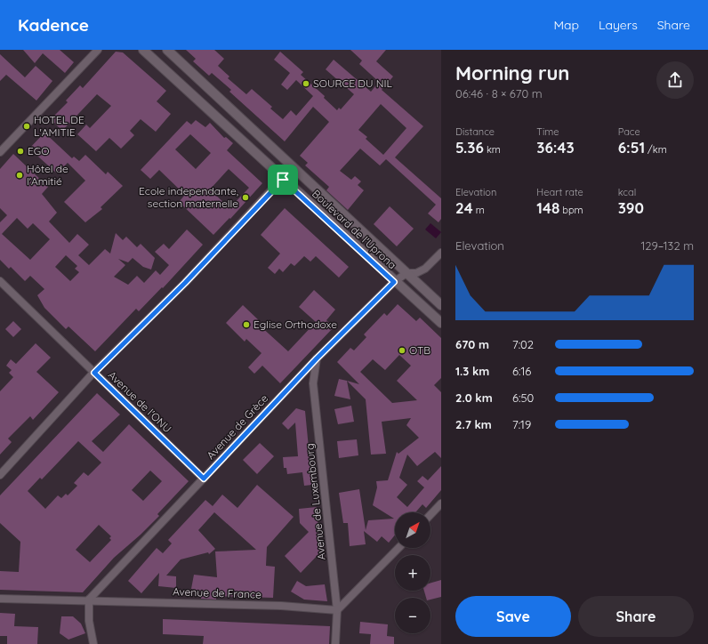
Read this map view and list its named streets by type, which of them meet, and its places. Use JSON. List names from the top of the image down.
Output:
{
  "streets": {
    "street": [
      "Boulevard de l'Uprona",
      "Avenue de l'ONU",
      "Avenue de Grèce",
      "Avenue de Luxembourg",
      "Avenue de France"
    ]
  },
  "crossings": [
    ["Boulevard de l'Uprona", "Avenue de Grèce"],
    ["Avenue de l'ONU", "Avenue de Grèce"],
    ["Avenue de Grèce", "Avenue de Luxembourg"],
    ["Avenue de Grèce", "Avenue de France"],
    ["Avenue de Luxembourg", "Avenue de France"]
  ],
  "places": [
    "SOURCE DU NIL",
    "HOTEL DE L'AMITIE",
    "EGO",
    "Hôtel de l'Amitié",
    "Ecole independante, section maternelle",
    "Eglise Orthodoxe",
    "OTB"
  ],
  "north": "top right",
  "page": {
    "header": "Kadence",
    "nav": ["Map", "Layers", "Share"],
    "heading": ["Morning run", "06:46 · 8 × 670 m"],
    "stats": [
      ["Distance", "5.36 km"],
      ["Time", "36:43"],
      ["Pace", "6:51 /km"],
      ["Elevation", "24 m"],
      ["Heart rate", "148 bpm"],
      ["kcal", "390"]
    ],
    "chart": ["Elevation", "129–132 m"],
    "list": [
      {
        "name": "670 m",
        "note": "7:02"
      },
      {
        "name": "1.3 km",
        "note": "6:16"
      },
      {
        "name": "2.0 km",
        "note": "6:50"
      },
      {
        "name": "2.7 km",
        "note": "7:19"
      }
    ],
    "map_buttons": ["+", "−"],
    "buttons": ["Save", "Share"]
  }
}
